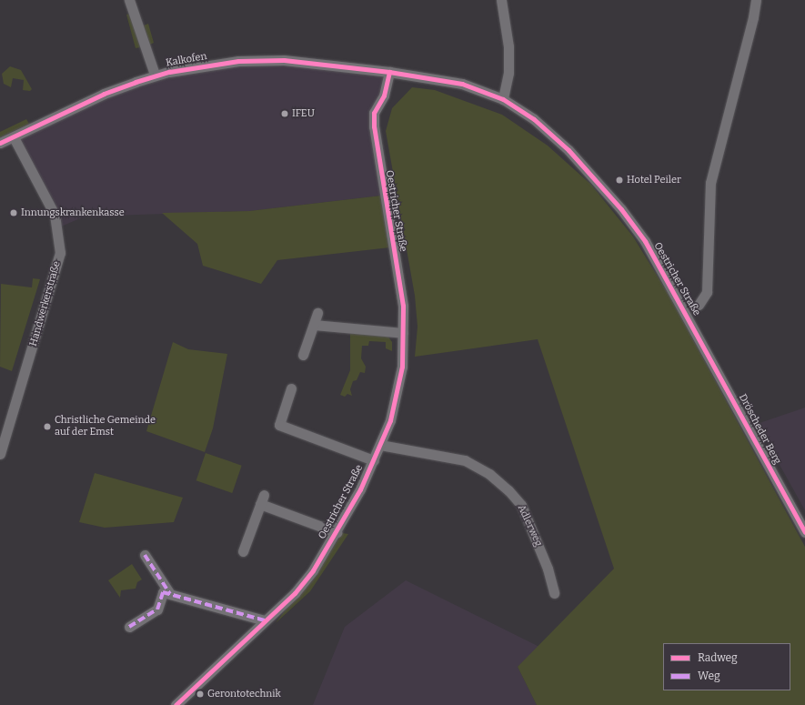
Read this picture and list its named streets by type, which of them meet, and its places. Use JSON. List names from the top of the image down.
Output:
{
  "streets": {
    "street": [
      "Kalkofen",
      "Oestricher Straße",
      "Handwerkerstraße",
      "Dröscheder Berg",
      "Adlerweg"
    ]
  },
  "crossings": [
    ["Kalkofen", "Oestricher Straße"],
    ["Kalkofen", "Handwerkerstraße"],
    ["Oestricher Straße", "Dröscheder Berg"],
    ["Oestricher Straße", "Adlerweg"]
  ],
  "places": [
    "IFEU",
    "Hotel Peiler",
    "Innungskrankenkasse",
    "Christliche Gemeinde auf der Emst",
    "Gerontotechnik"
  ],
  "legend": ["Radweg", "Weg"]
}
